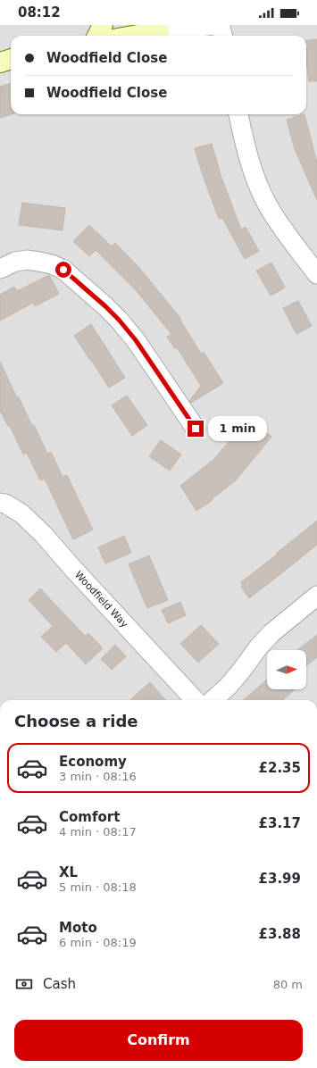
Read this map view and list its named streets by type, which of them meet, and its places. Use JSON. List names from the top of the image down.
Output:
{
  "streets": {
    "street": ["Woodfield Way"]
  },
  "north": "right",
  "page": {
    "status": "08:12",
    "banner": ["Woodfield Close", "Woodfield Close"],
    "bubble": "1 min",
    "heading": "Choose a ride",
    "list": [
      {
        "name": "Economy",
        "note": "3 min · 08:16",
        "value": "£2.35"
      },
      {
        "name": "Comfort",
        "note": "4 min · 08:17",
        "value": "£3.17"
      },
      {
        "name": "XL",
        "note": "5 min · 08:18",
        "value": "£3.99"
      },
      {
        "name": "Moto",
        "note": "6 min · 08:19",
        "value": "£3.88"
      }
    ],
    "pay": ["Cash", "80 m"],
    "buttons": "Confirm"
  }
}
